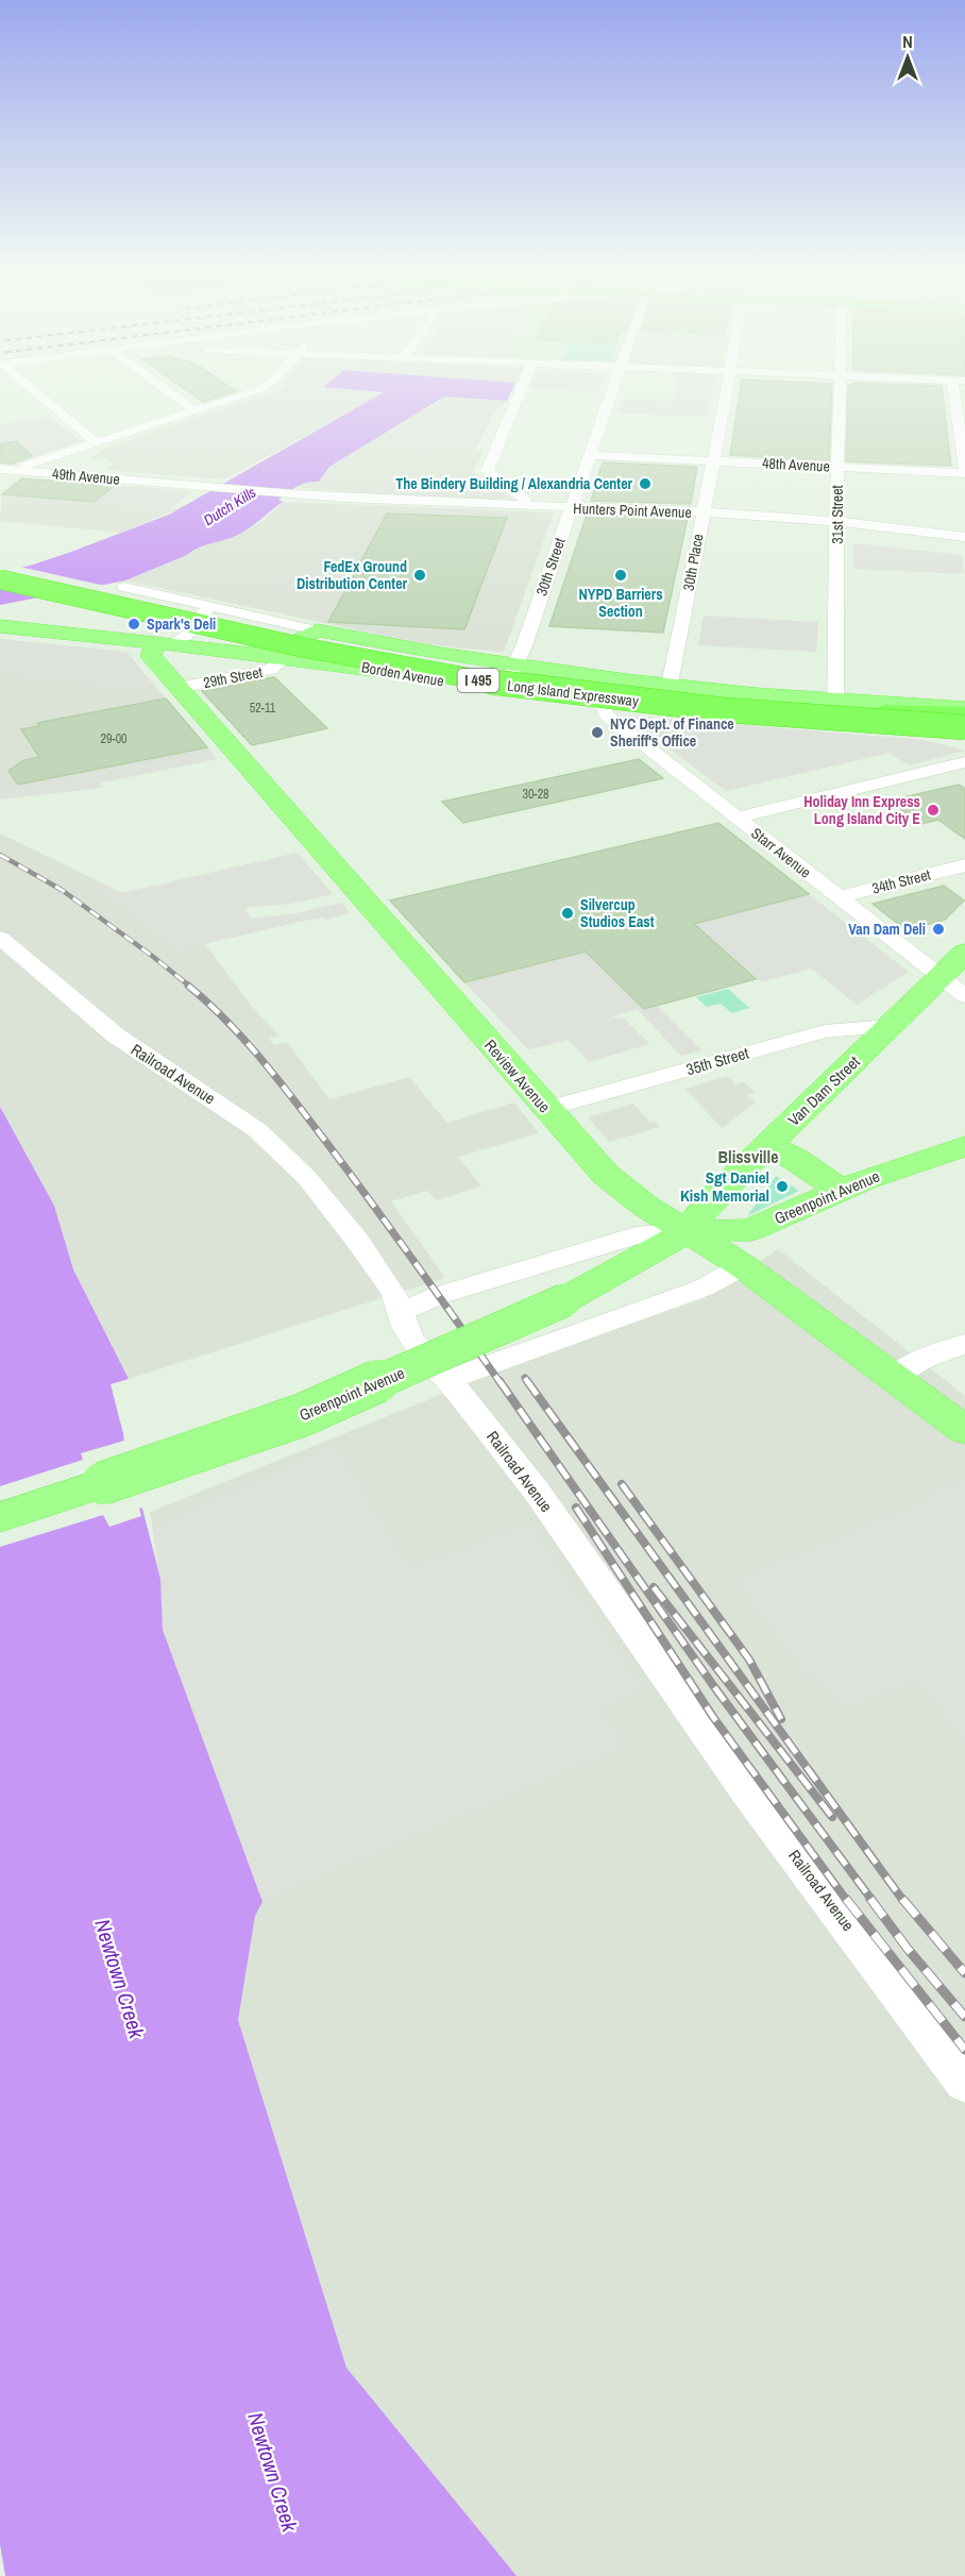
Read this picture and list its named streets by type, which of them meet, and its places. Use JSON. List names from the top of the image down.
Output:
{
  "streets": {
    "highway": ["I 495", "Long Island Expressway"],
    "main road": [
      "Borden Avenue",
      "Review Avenue",
      "Van Dam Street",
      "Greenpoint Avenue"
    ],
    "street": [
      "48th Avenue",
      "49th Avenue",
      "Hunters Point Avenue",
      "31st Street",
      "30th Place",
      "30th Street",
      "29th Street",
      "Starr Avenue",
      "34th Street",
      "35th Street",
      "Railroad Avenue"
    ]
  },
  "crossings": [
    ["48th Avenue", "31st Street"],
    ["48th Avenue", "30th Place"],
    ["48th Avenue", "30th Street"],
    ["49th Avenue", "Hunters Point Avenue"],
    ["Hunters Point Avenue", "31st Street"],
    ["Hunters Point Avenue", "30th Place"],
    ["Hunters Point Avenue", "30th Street"],
    ["31st Street", "Borden Avenue"],
    ["30th Place", "Borden Avenue"],
    ["30th Street", "Borden Avenue"],
    ["Borden Avenue", "29th Street"],
    ["Borden Avenue", "Long Island Expressway"],
    ["Borden Avenue", "Starr Avenue"],
    ["Borden Avenue", "Review Avenue"],
    ["29th Street", "Review Avenue"],
    ["Starr Avenue", "34th Street"],
    ["Starr Avenue", "Van Dam Street"],
    ["35th Street", "Review Avenue"],
    ["35th Street", "Van Dam Street"],
    ["Railroad Avenue", "Greenpoint Avenue"],
    ["Review Avenue", "Van Dam Street"],
    ["Review Avenue", "Greenpoint Avenue"],
    ["Van Dam Street", "Greenpoint Avenue"]
  ],
  "districts": ["Blissville"],
  "water": ["Dutch Kills", "Newtown Creek"],
  "places": [
    "The Bindery Building / Alexandria Center",
    "FedEx Ground Distribution Center",
    "NYPD Barriers Section",
    "Spark's Deli",
    "NYC Dept. of Finance Sheriff's Office",
    "Holiday Inn Express Long Island City E",
    "Silvercup Studios East",
    "Van Dam Deli",
    "Sgt Daniel Kish Memorial"
  ],
  "house_numbers": ["52-11", "29-00", "30-28"],
  "north": "top"
}
